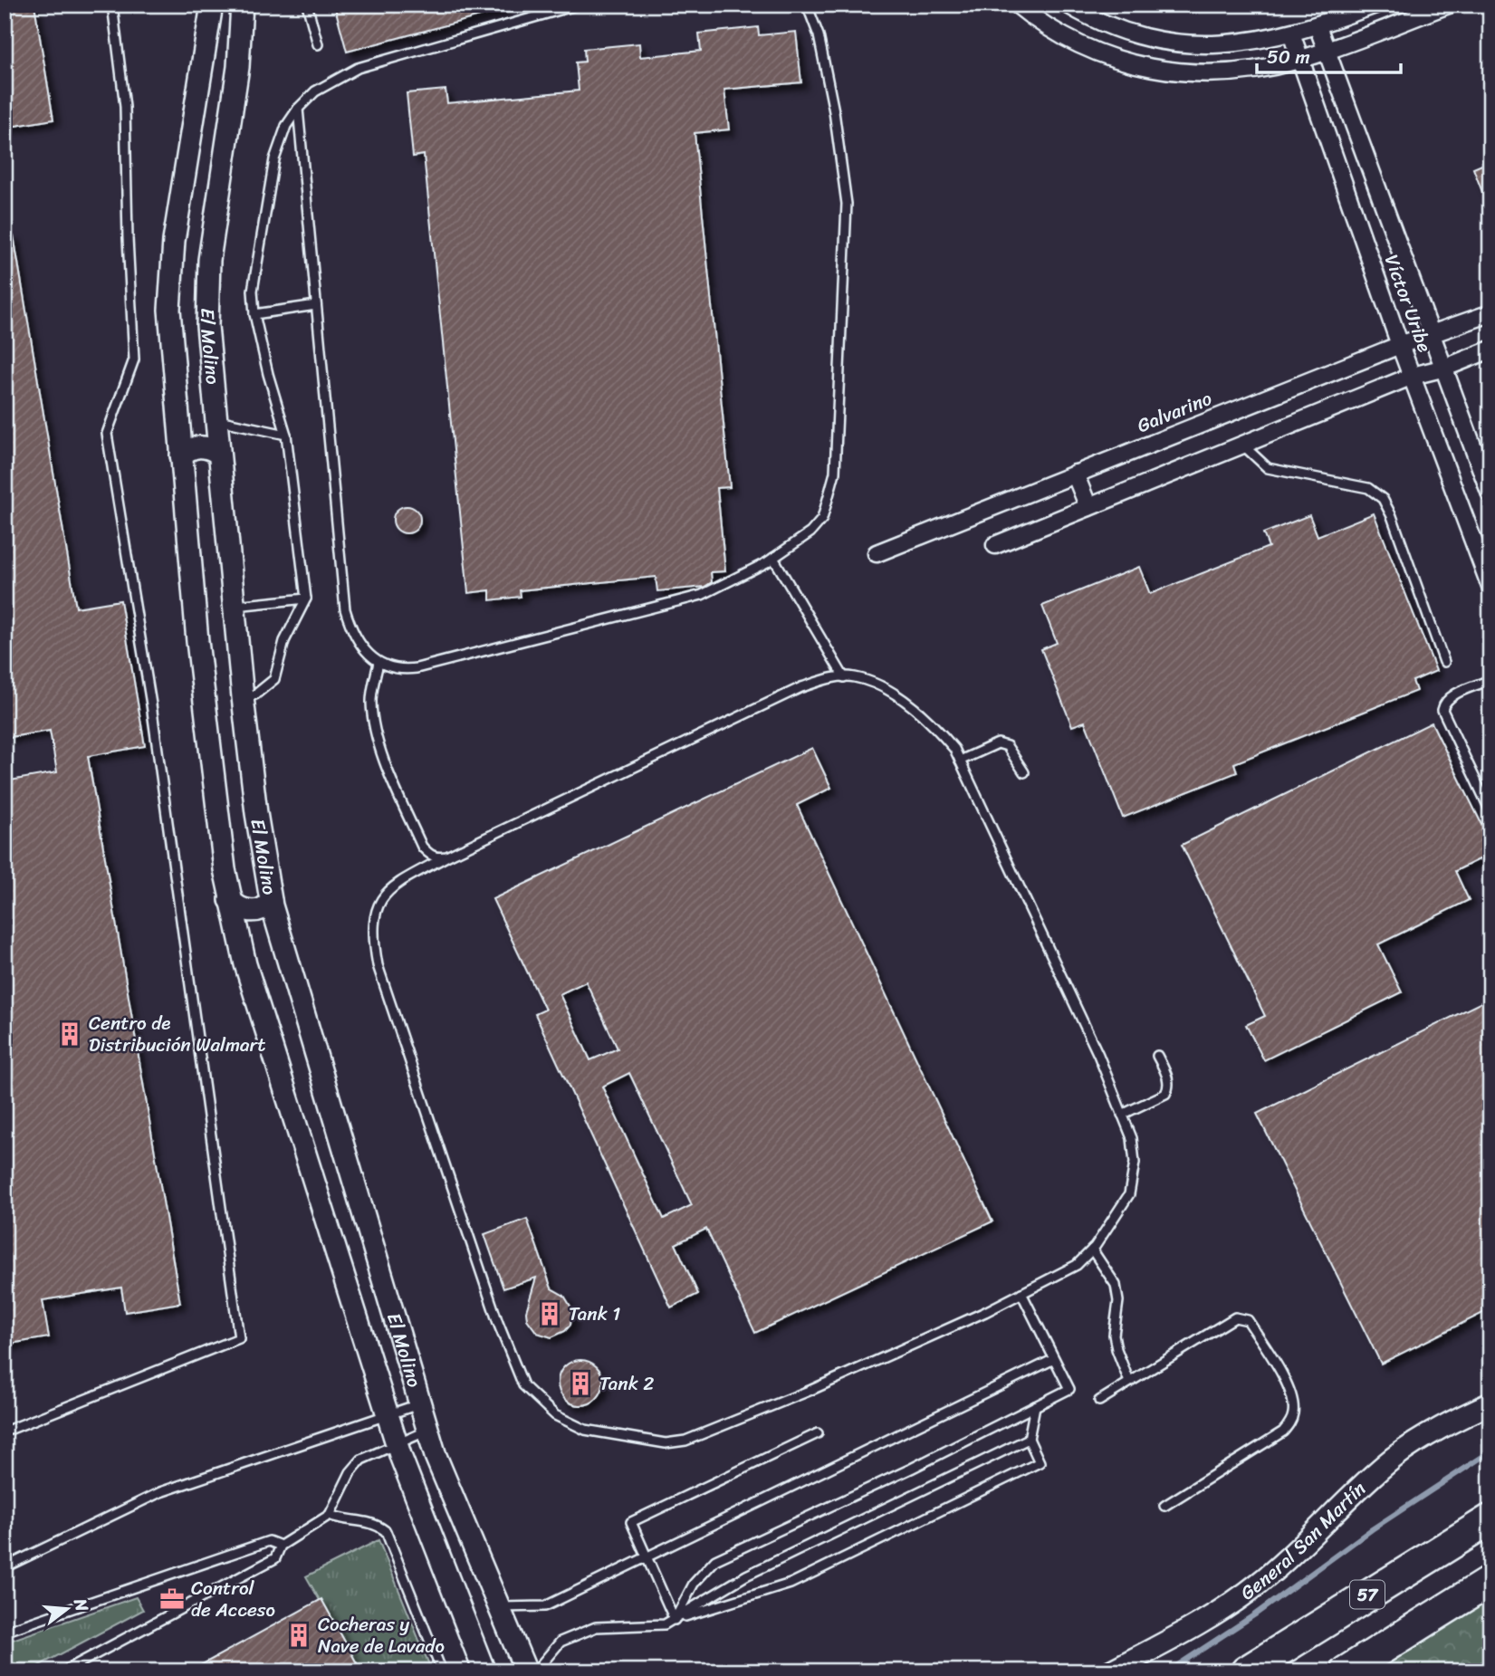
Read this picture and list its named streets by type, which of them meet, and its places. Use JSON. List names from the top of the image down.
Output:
{
  "streets": {
    "highway": ["57"],
    "street": [
      "Víctor Uribe",
      "El Molino",
      "Galvarino",
      "General San Martín"
    ]
  },
  "crossings": [
    ["Víctor Uribe", "Galvarino"]
  ],
  "places": {
    "building": [
      "Centro de Distribución Walmart",
      "Tank 1",
      "Tank 2",
      "Cocheras y Nave de Lavado"
    ],
    "office": ["Control de Acceso"]
  },
  "scale_bar": "50 m",
  "north": "right"
}
